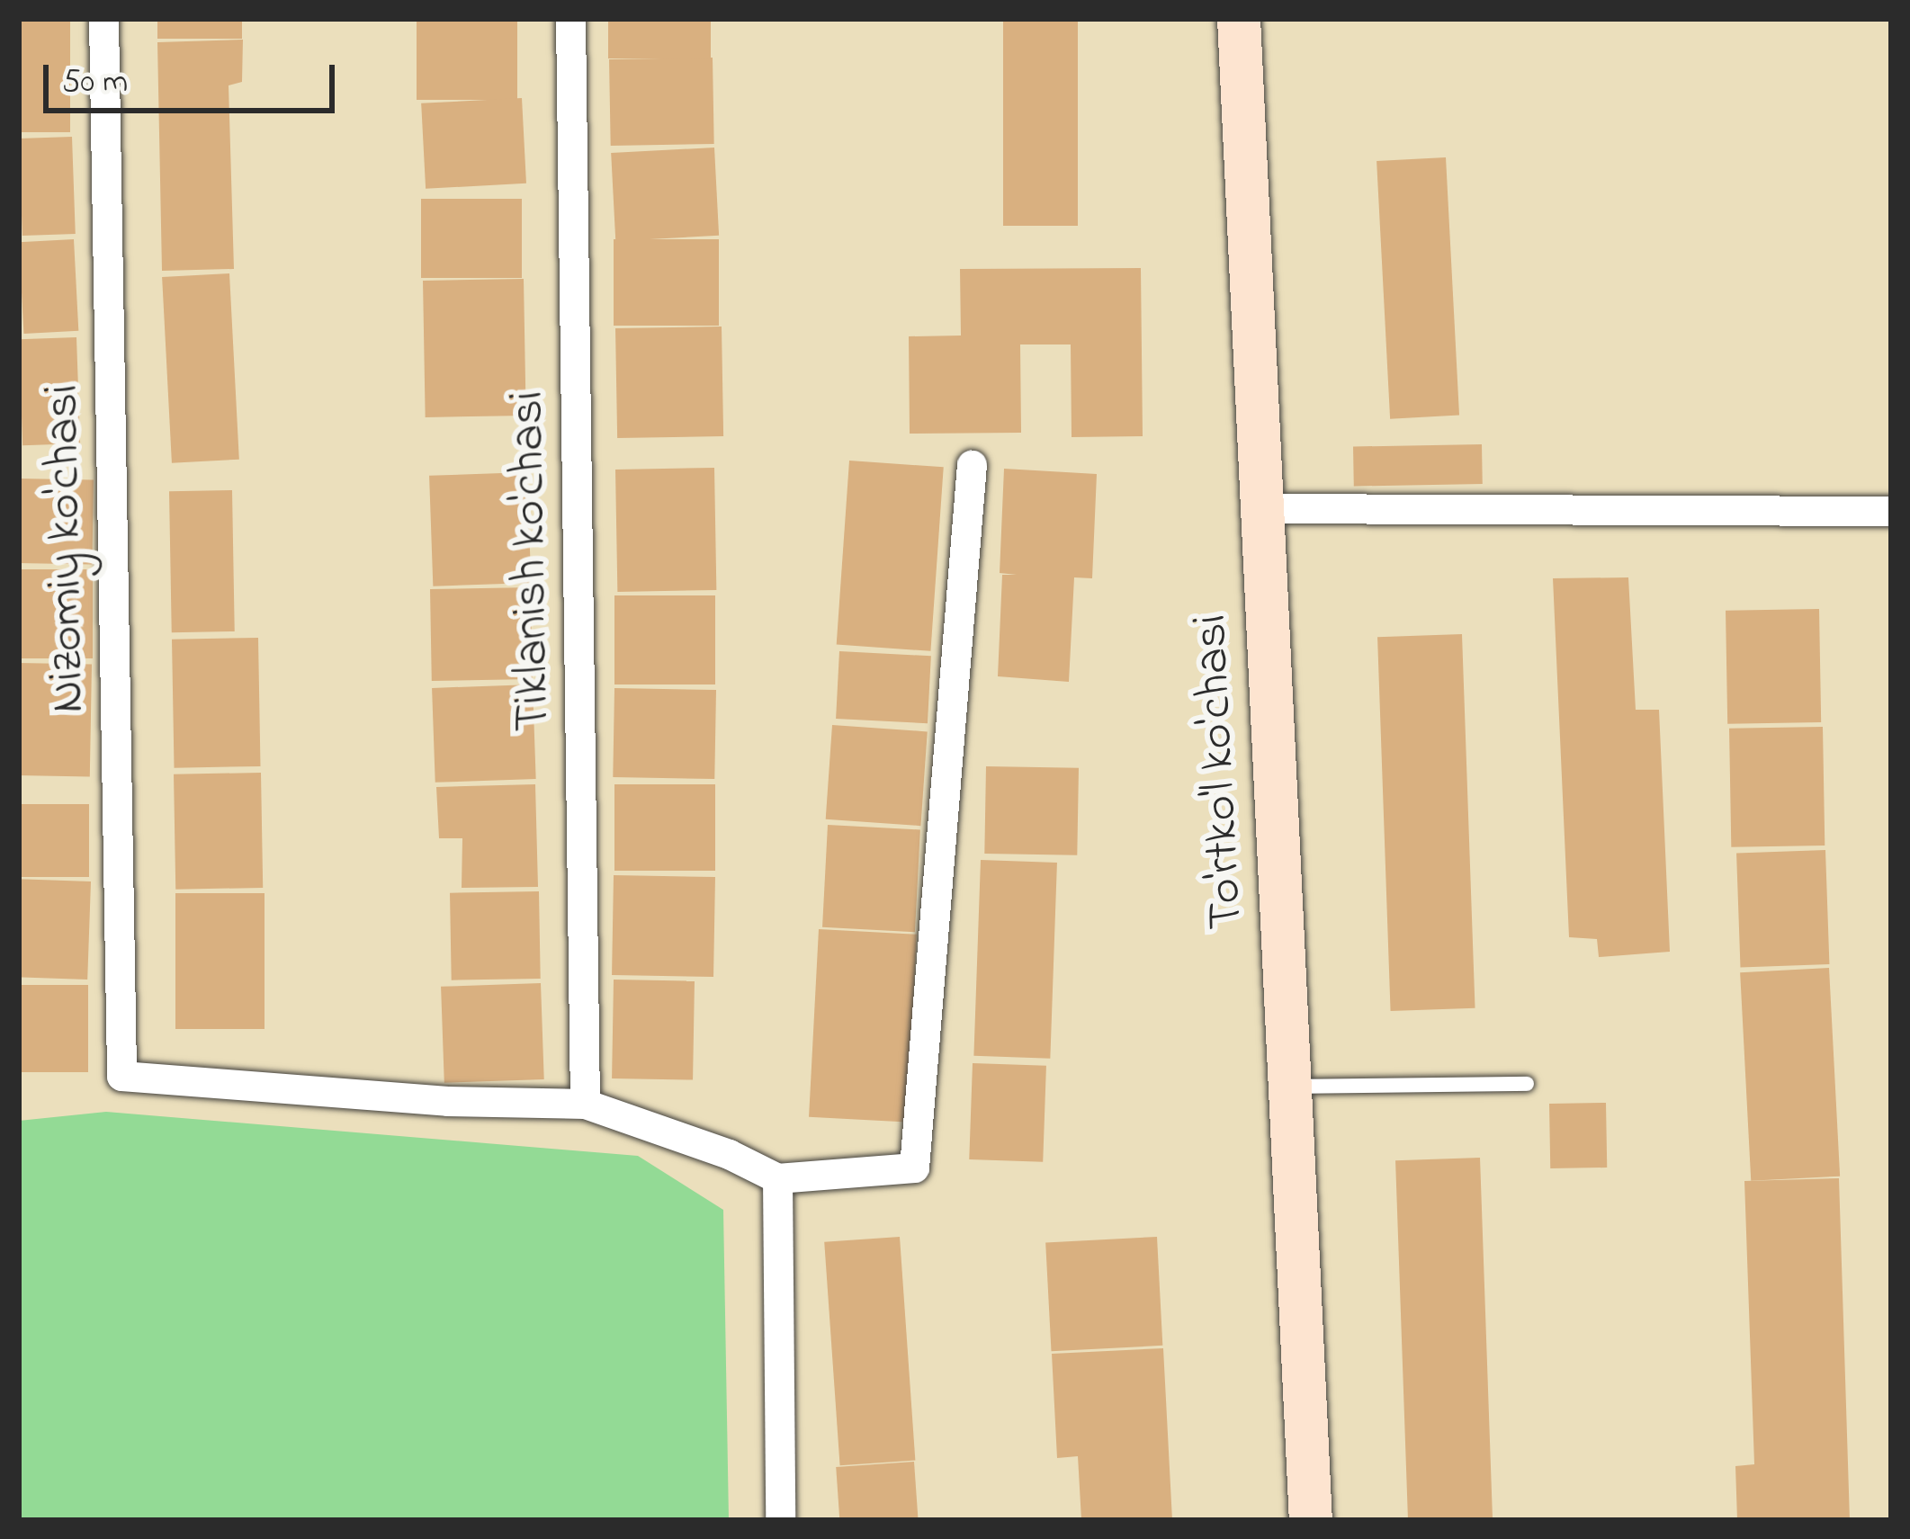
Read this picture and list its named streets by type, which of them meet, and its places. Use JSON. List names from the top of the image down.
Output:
{
  "streets": {
    "street": ["Nizomiy ko'chasi", "Tiklanish ko'chasi", "To'rtko'l ko'chasi"]
  },
  "crossings": [
    ["Nizomiy ko'chasi", "Tiklanish ko'chasi"]
  ],
  "scale_bar": "50 m"
}
